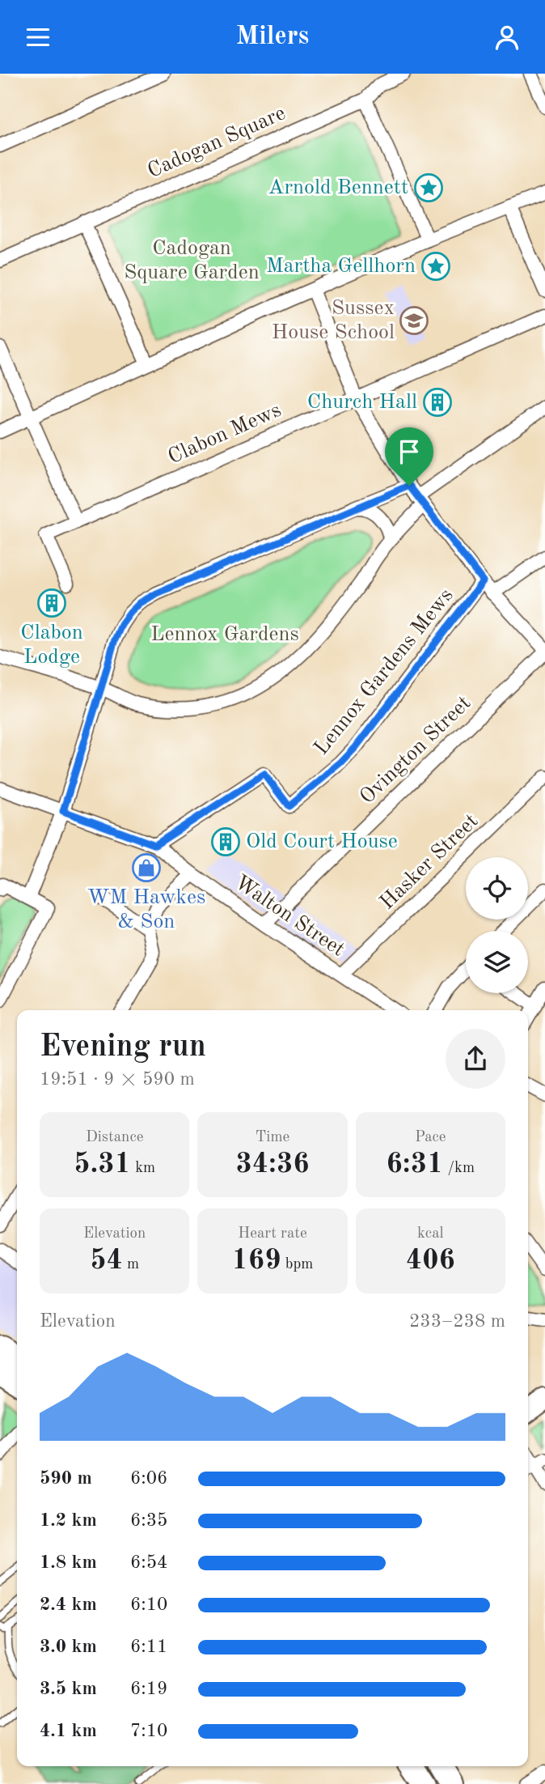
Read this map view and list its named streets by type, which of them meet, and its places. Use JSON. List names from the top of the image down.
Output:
{
  "streets": {
    "street": [
      "Cadogan Square",
      "Clabon Mews",
      "Lennox Gardens Mews",
      "Ovington Street",
      "Hasker Street",
      "Walton Street"
    ]
  },
  "crossings": [
    ["Lennox Gardens Mews", "Walton Street"],
    ["Ovington Street", "Walton Street"],
    ["Hasker Street", "Walton Street"]
  ],
  "parks": ["Cadogan Square Garden", "Lennox Gardens"],
  "places": {
    "place": ["Arnold Bennett", "Martha Gellhorn"],
    "school or university": ["Sussex House School"],
    "building": ["Church Hall", "Clabon Lodge", "Old Court House"],
    "shop": ["WM Hawkes & Son"]
  },
  "page": {
    "header": "Milers",
    "heading": ["Evening run", "19:51 · 9 × 590 m"],
    "stats": [
      ["Distance", "5.31 km"],
      ["Time", "34:36"],
      ["Pace", "6:31 /km"],
      ["Elevation", "54 m"],
      ["Heart rate", "169 bpm"],
      ["kcal", "406"]
    ],
    "chart": ["Elevation", "233–238 m"],
    "list": [
      {
        "name": "590 m",
        "note": "6:06"
      },
      {
        "name": "1.2 km",
        "note": "6:35"
      },
      {
        "name": "1.8 km",
        "note": "6:54"
      },
      {
        "name": "2.4 km",
        "note": "6:10"
      },
      {
        "name": "3.0 km",
        "note": "6:11"
      },
      {
        "name": "3.5 km",
        "note": "6:19"
      },
      {
        "name": "4.1 km",
        "note": "7:10"
      }
    ]
  }
}
